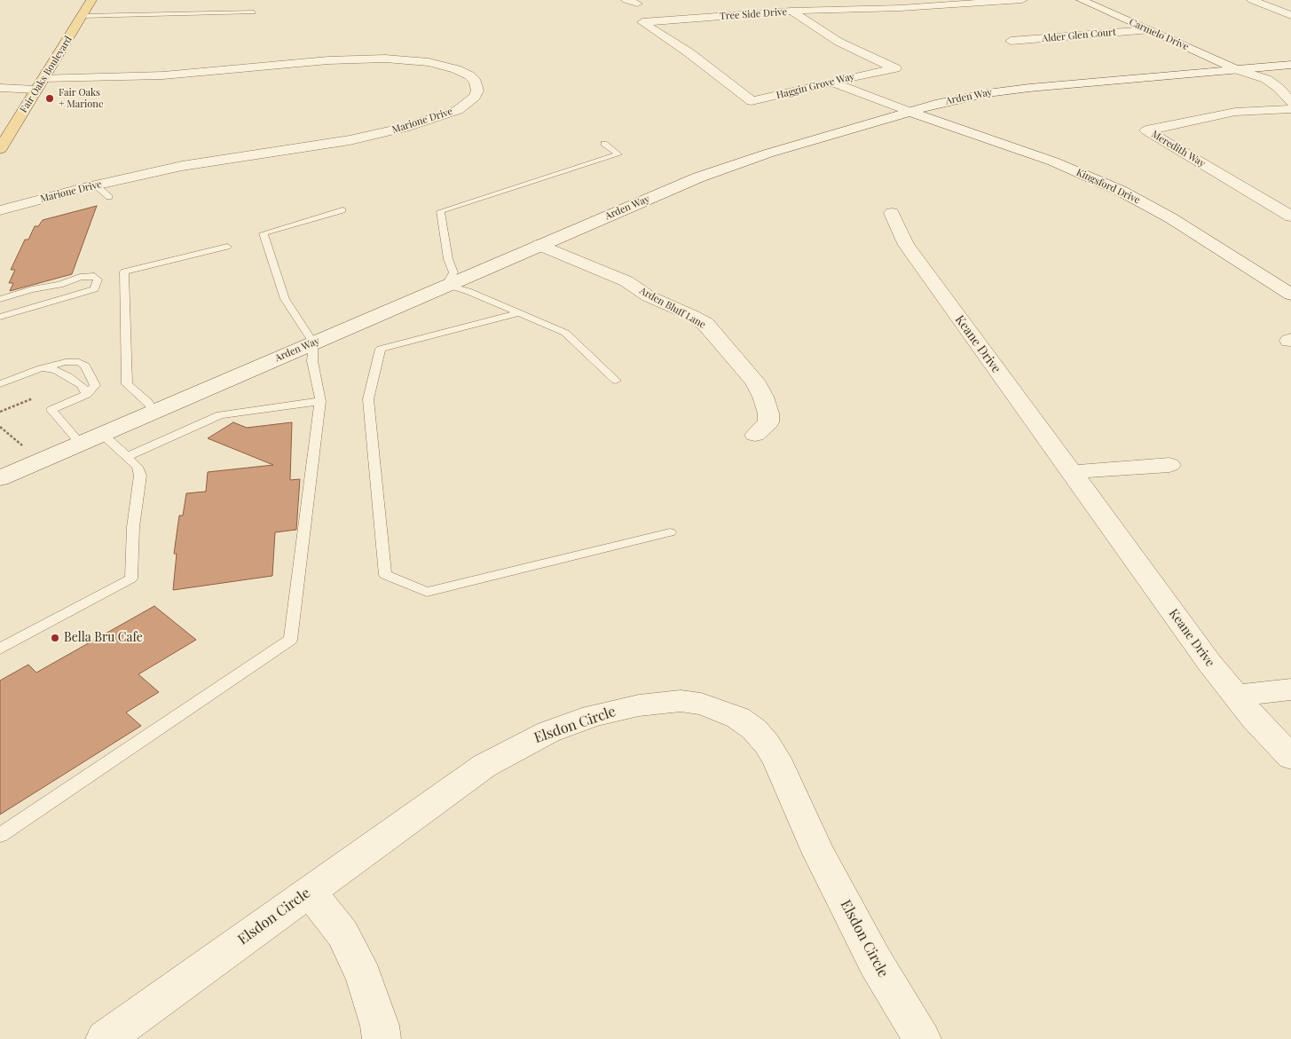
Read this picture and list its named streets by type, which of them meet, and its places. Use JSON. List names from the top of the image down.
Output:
{
  "streets": {
    "main road": ["Fair Oaks Boulevard"],
    "street": [
      "Tree Side Drive",
      "Carmelo Drive",
      "Alder Glen Court",
      "Haggin Grove Way",
      "Arden Way",
      "Marione Drive",
      "Meredith Way",
      "Kingsford Drive",
      "Arden Bluff Lane",
      "Keane Drive",
      "Elsdon Circle"
    ]
  },
  "crossings": [
    ["Tree Side Drive", "Haggin Grove Way"],
    ["Carmelo Drive", "Alder Glen Court"],
    ["Carmelo Drive", "Arden Way"],
    ["Fair Oaks Boulevard", "Marione Drive"],
    ["Arden Way", "Kingsford Drive"],
    ["Arden Way", "Arden Bluff Lane"]
  ],
  "places": ["Fair Oaks + Marione", "Bella Bru Cafe"]
}
